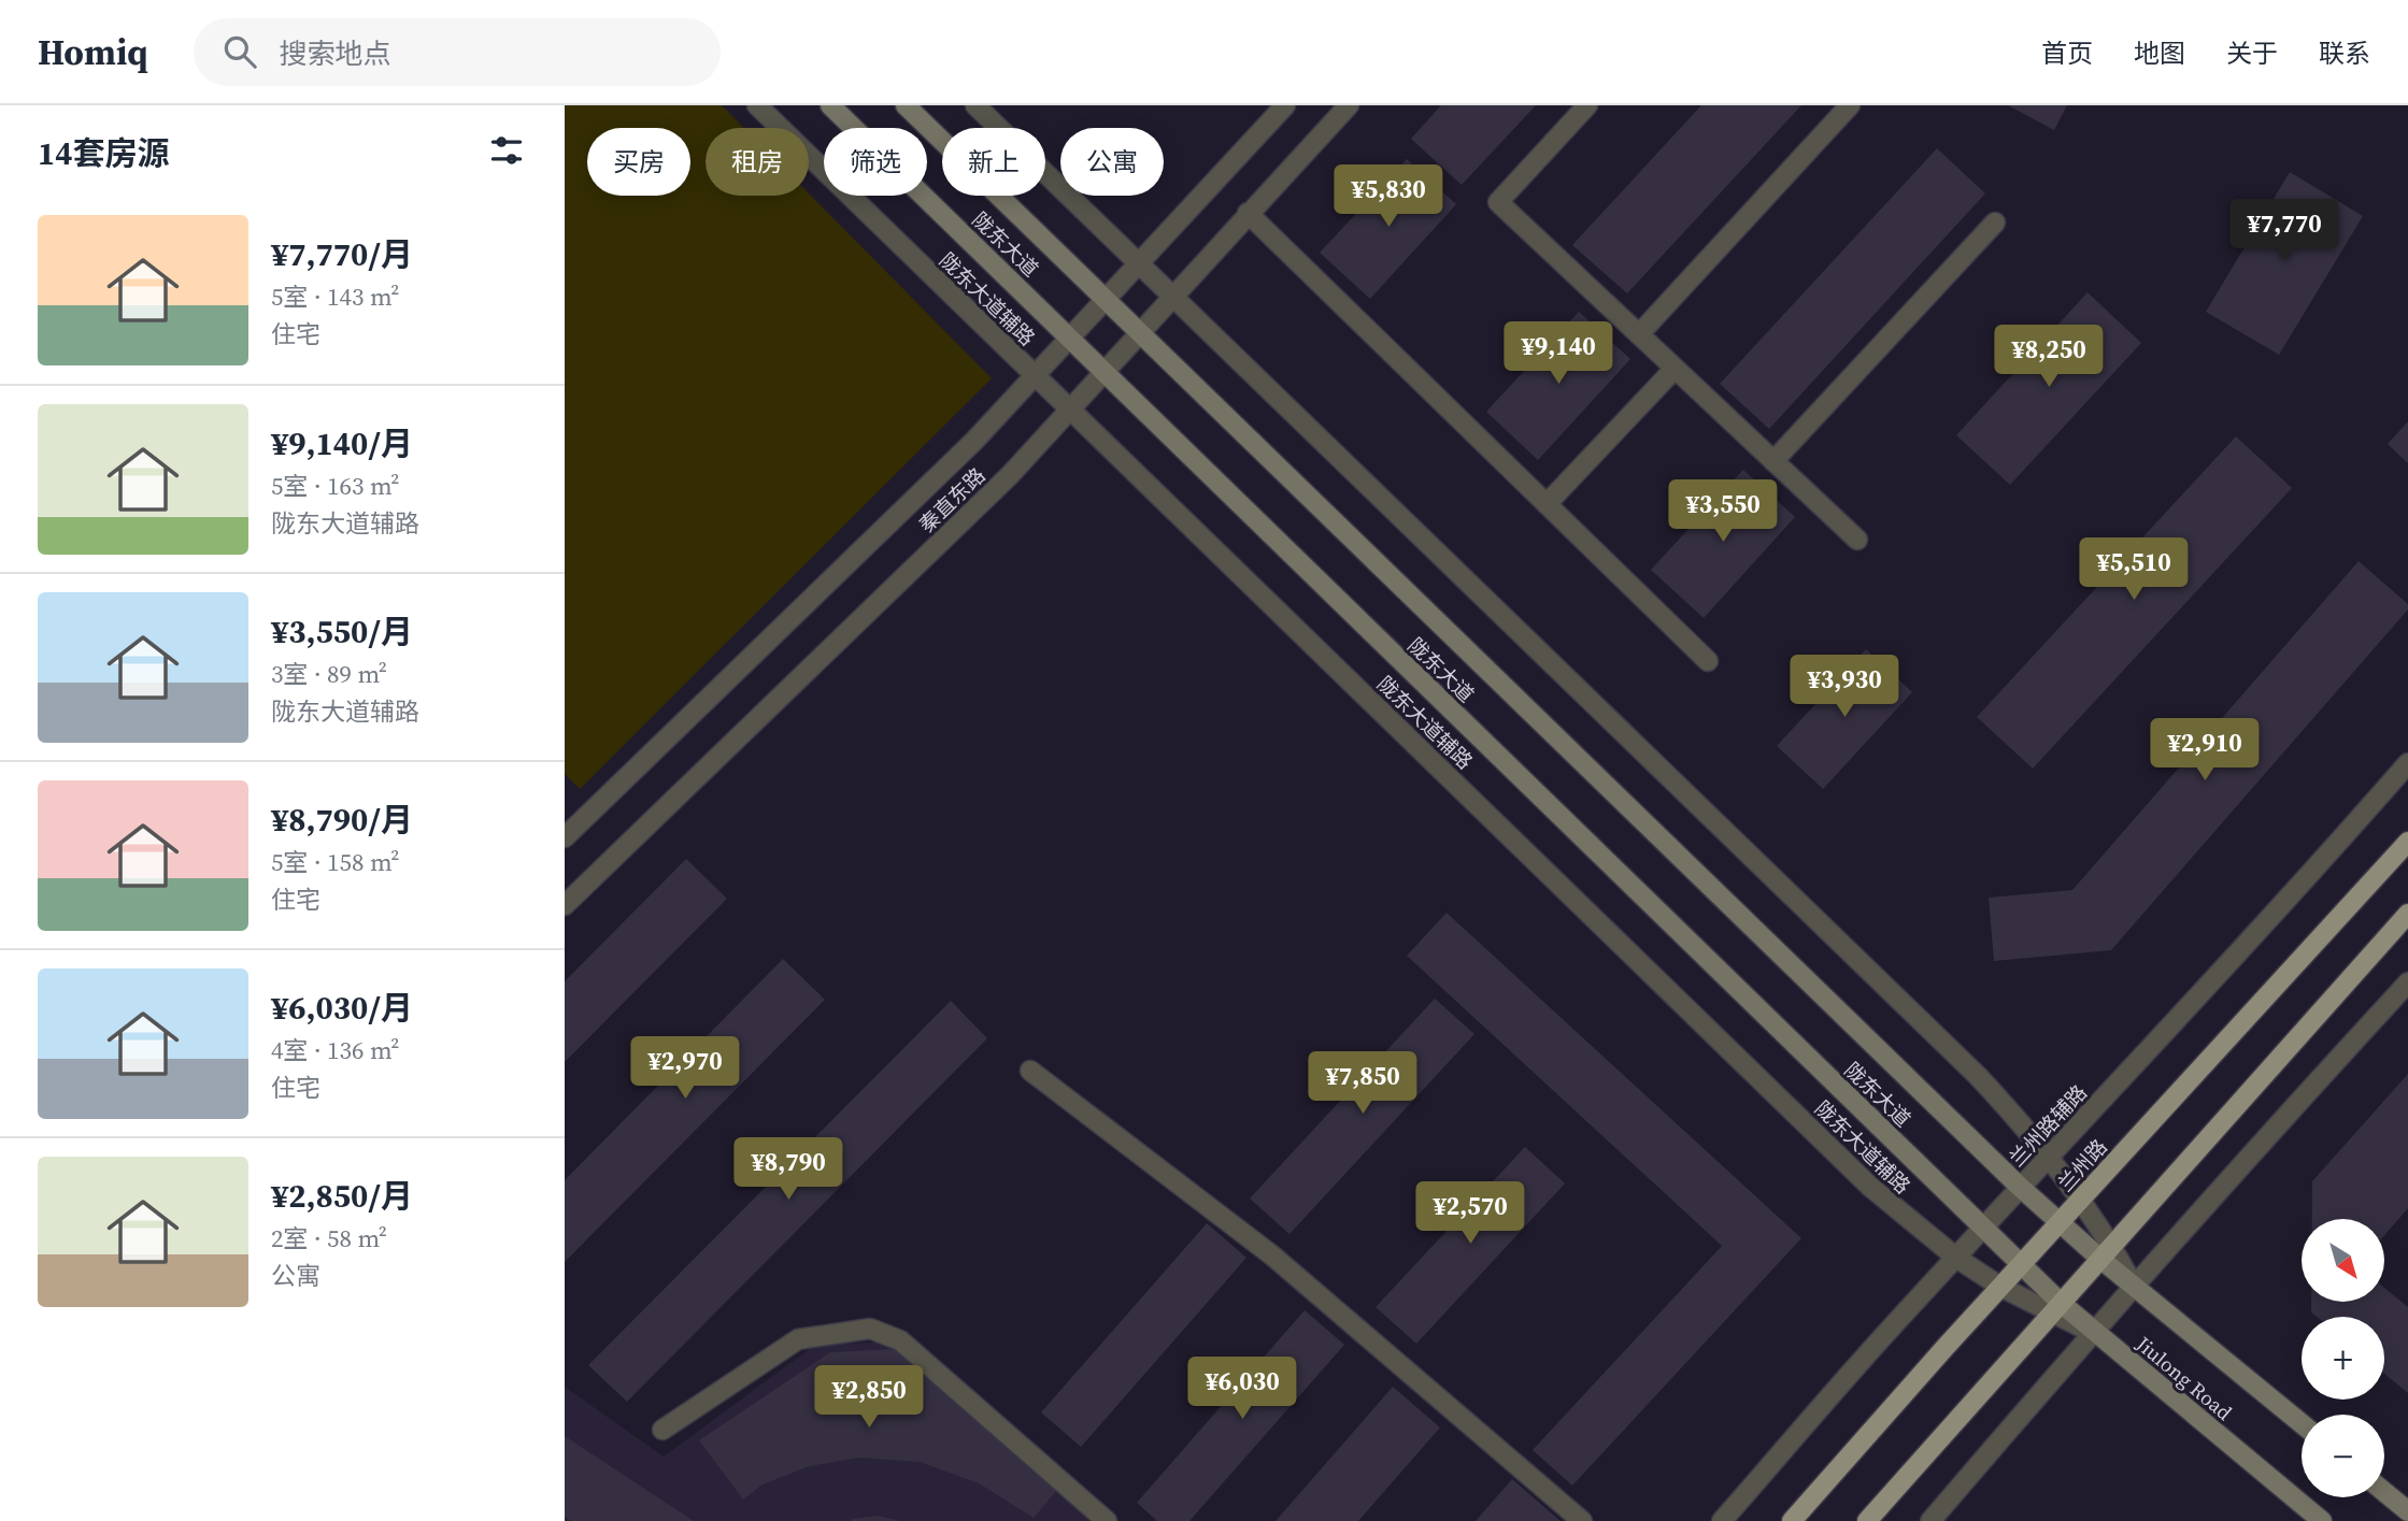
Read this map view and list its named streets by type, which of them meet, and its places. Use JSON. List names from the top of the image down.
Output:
{
  "streets": {
    "main road": ["陇东大道", "兰州路", "Jiulong Road"],
    "street": ["陇东大道辅路", "秦直东路", "兰州路辅路"]
  },
  "crossings": [
    ["陇东大道", "秦直东路"],
    ["陇东大道", "兰州路辅路"],
    ["陇东大道", "兰州路"],
    ["陇东大道", "Jiulong Road"],
    ["陇东大道辅路", "秦直东路"],
    ["陇东大道辅路", "兰州路辅路"],
    ["陇东大道辅路", "兰州路"],
    ["陇东大道辅路", "Jiulong Road"],
    ["兰州路", "Jiulong Road"]
  ],
  "north": "bottom right",
  "page": {
    "header": "Homiq",
    "search": "搜索地点",
    "nav": [
      "首页",
      "地图",
      "关于",
      "联系"
    ],
    "heading": "14套房源",
    "chip": [
      "买房",
      "租房",
      "筛选",
      "新上",
      "公寓"
    ],
    "price": [
      "¥5,830",
      "¥7,770",
      "¥9,140",
      "¥8,250",
      "¥3,550",
      "¥5,510",
      "¥3,930",
      "¥2,910",
      "¥2,970",
      "¥7,850",
      "¥8,790",
      "¥2,570",
      "¥6,030",
      "¥2,850"
    ],
    "list": [
      {
        "name": "¥7,770/月",
        "note": "5室 · 143 m² · 住宅"
      },
      {
        "name": "¥9,140/月",
        "note": "5室 · 163 m² · 陇东大道辅路"
      },
      {
        "name": "¥3,550/月",
        "note": "3室 · 89 m² · 陇东大道辅路"
      },
      {
        "name": "¥8,790/月",
        "note": "5室 · 158 m² · 住宅"
      },
      {
        "name": "¥6,030/月",
        "note": "4室 · 136 m² · 住宅"
      },
      {
        "name": "¥2,850/月",
        "note": "2室 · 58 m² · 公寓"
      }
    ],
    "map_buttons": ["+", "−"]
  }
}
